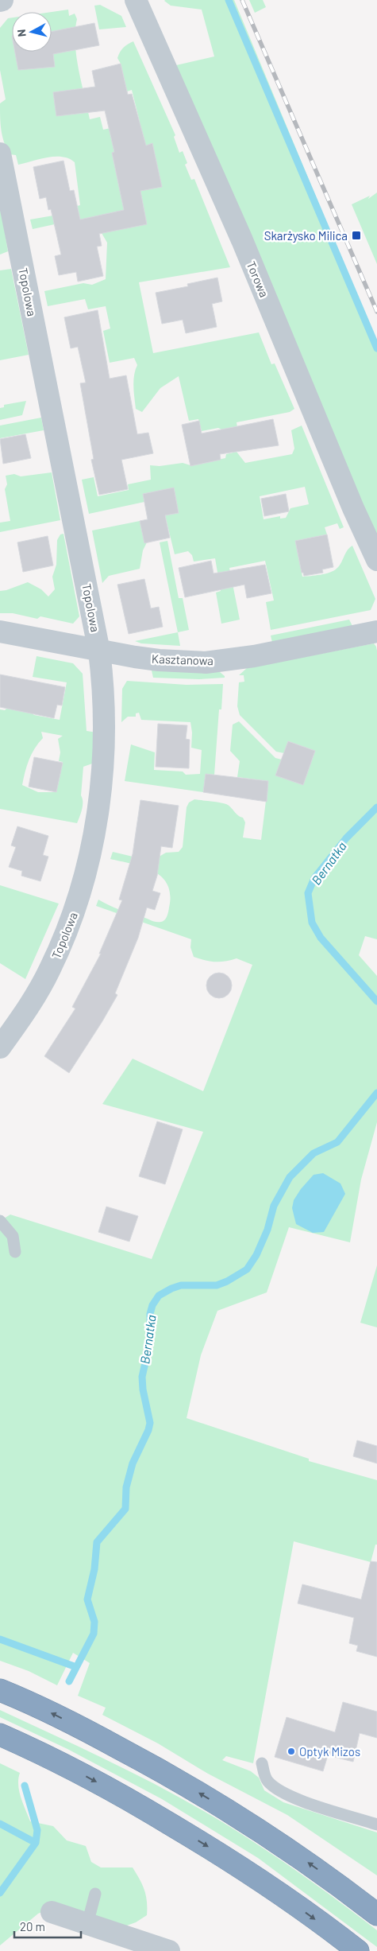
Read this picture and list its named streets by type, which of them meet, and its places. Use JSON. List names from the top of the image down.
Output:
{
  "streets": {
    "street": ["Torowa", "Topolowa", "Kasztanowa"]
  },
  "crossings": [
    ["Topolowa", "Kasztanowa"]
  ],
  "water": ["Bernatka"],
  "places": {
    "transit": ["Skarżysko Milica"],
    "other": ["Optyk Mizos"]
  },
  "scale_bar": "20 m",
  "north": "left"
}
